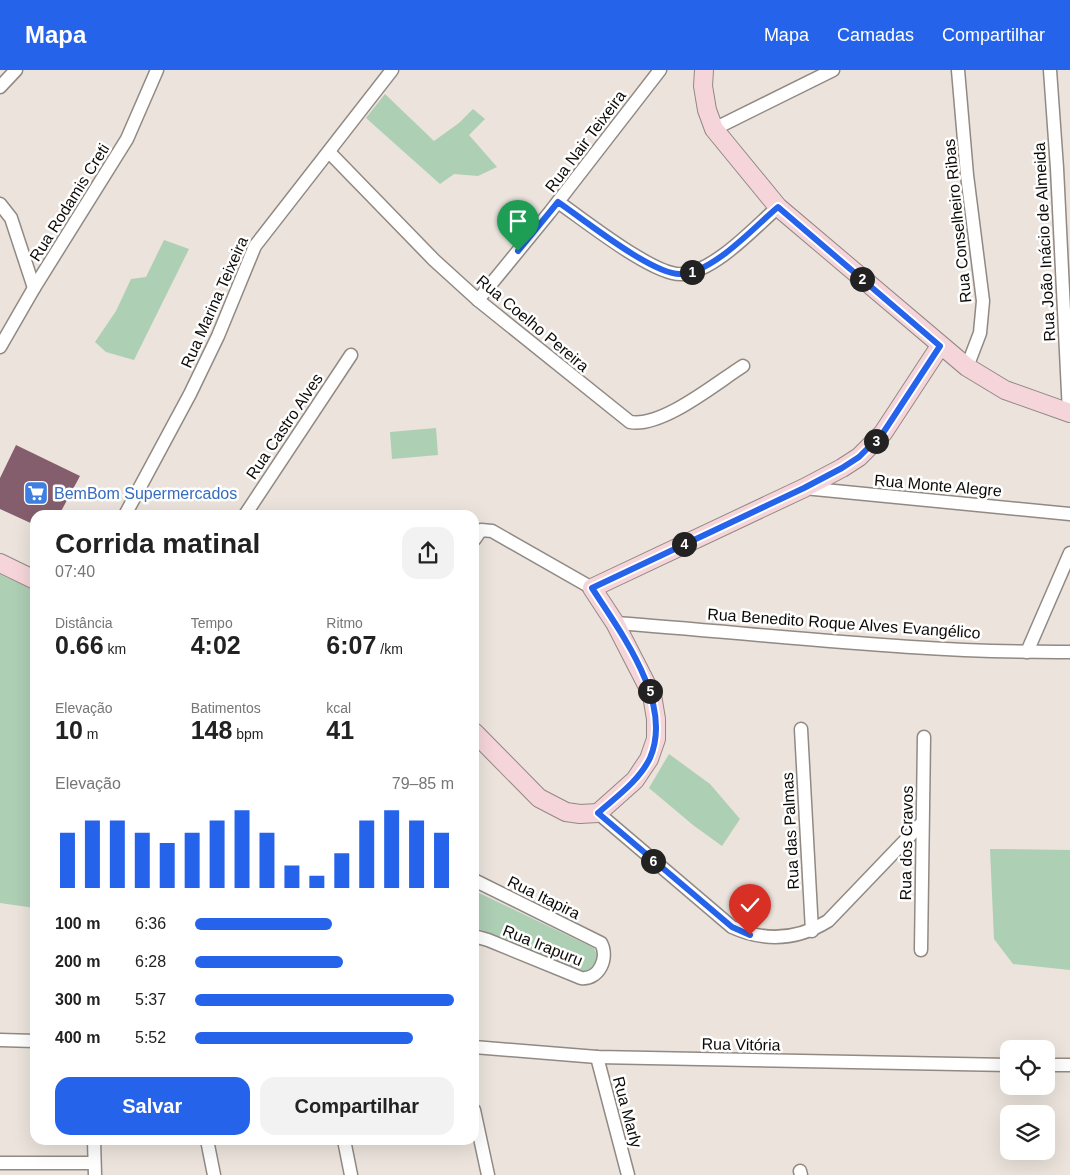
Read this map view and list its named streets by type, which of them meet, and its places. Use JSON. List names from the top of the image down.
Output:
{
  "streets": {
    "street": [
      "Rua Nair Teixeira",
      "Rua Rodamis Creti",
      "Rua Conselheiro Ribas",
      "Rua João Inácio de Almeida",
      "Rua Marina Teixeira",
      "Rua Coelho Pereira",
      "Rua Castro Alves",
      "Rua Monte Alegre",
      "Rua Benedito Roque Alves Evangélico",
      "Rua das Palmas",
      "Rua dos Cravos",
      "Rua Itapira",
      "Rua Irapuru",
      "Rua Vitória",
      "Rua Marly"
    ]
  },
  "crossings": [
    ["Rua Nair Teixeira", "Rua Coelho Pereira"],
    ["Rua Marina Teixeira", "Rua Coelho Pereira"],
    ["Rua Itapira", "Rua Irapuru"],
    ["Rua Vitória", "Rua Marly"]
  ],
  "places": {
    "supermarket": ["BemBom Supermercados"]
  },
  "page": {
    "header": "Mapa",
    "nav": ["Mapa", "Camadas", "Compartilhar"],
    "pins": [
      "1",
      "2",
      "3",
      "4",
      "5",
      "6"
    ],
    "heading": ["Corrida matinal", "07:40"],
    "stats": [
      ["Distância", "0.66 km"],
      ["Tempo", "4:02"],
      ["Ritmo", "6:07 /km"],
      ["Elevação", "10 m"],
      ["Batimentos", "148 bpm"],
      ["kcal", "41"]
    ],
    "chart": ["Elevação", "79–85 m"],
    "list": [
      {
        "name": "100 m",
        "note": "6:36"
      },
      {
        "name": "200 m",
        "note": "6:28"
      },
      {
        "name": "300 m",
        "note": "5:37"
      },
      {
        "name": "400 m",
        "note": "5:52"
      }
    ],
    "buttons": ["Salvar", "Compartilhar"]
  }
}
